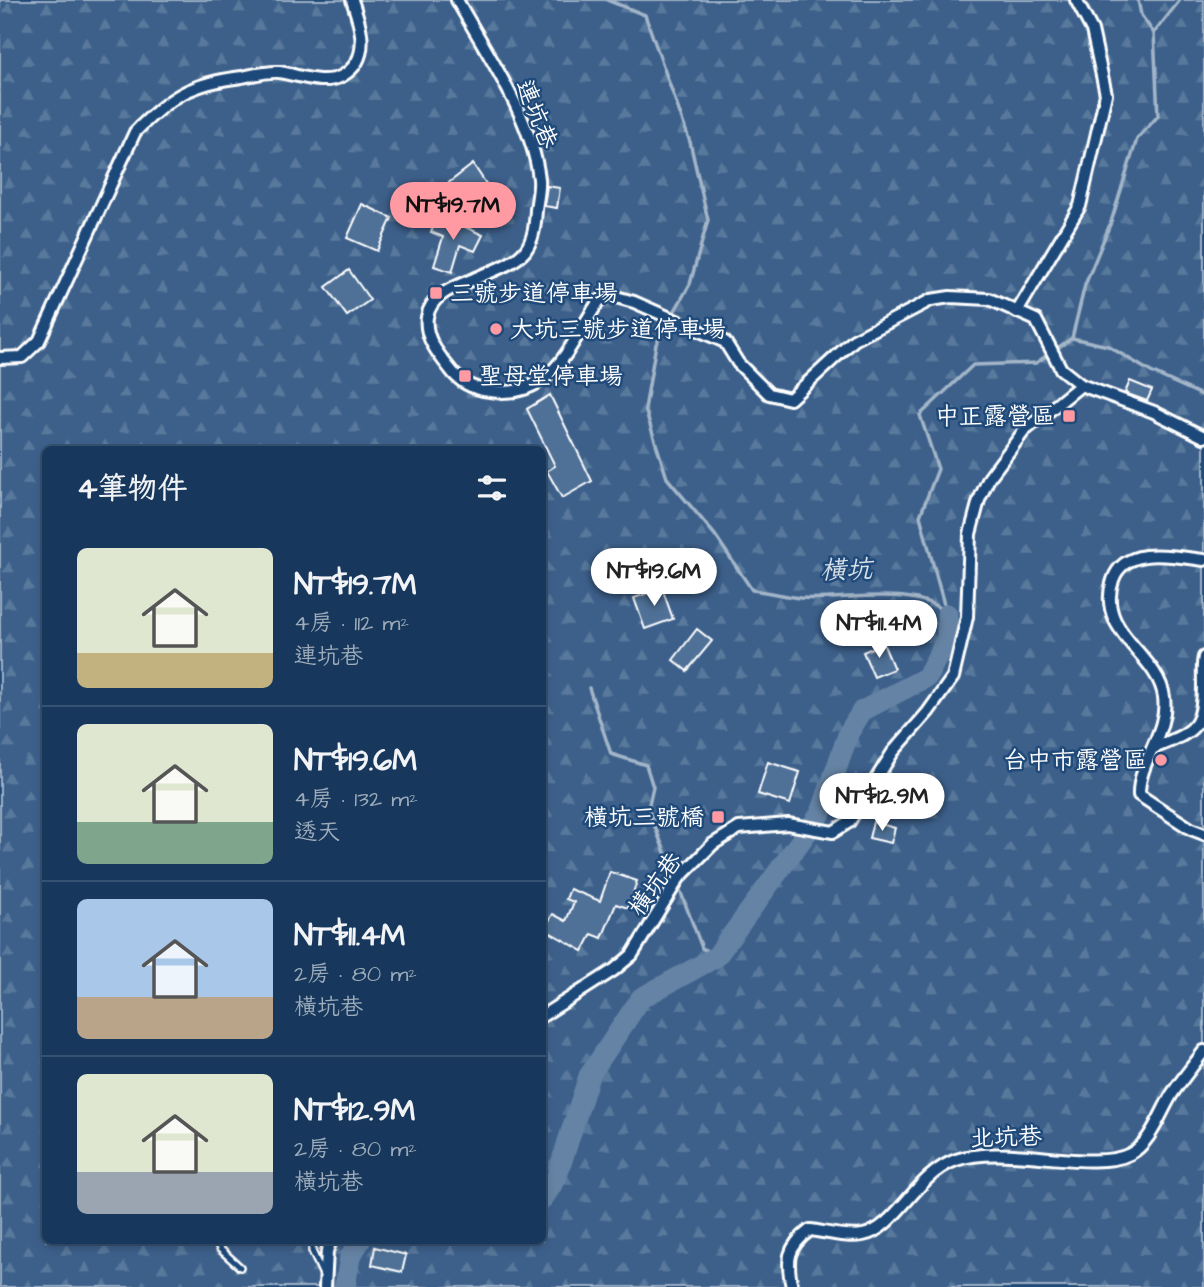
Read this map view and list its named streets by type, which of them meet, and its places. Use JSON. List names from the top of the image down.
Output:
{
  "streets": {
    "street": ["連坑巷", "橫坑巷", "北坑巷"]
  },
  "water": ["橫坑"],
  "places": {
    "transit": [
      "三號步道停車場",
      "聖母堂停車場",
      "中正露營區",
      "橫坑三號橋"
    ],
    "other": ["大坑三號步道停車場", "台中市露營區"]
  },
  "page": {
    "price": [
      "NT$19.7M",
      "NT$19.6M",
      "NT$11.4M",
      "NT$12.9M"
    ],
    "heading": "4筆物件",
    "list": [
      {
        "name": "NT$19.7M",
        "note": "4房 · 112 m² · 連坑巷"
      },
      {
        "name": "NT$19.6M",
        "note": "4房 · 132 m² · 透天"
      },
      {
        "name": "NT$11.4M",
        "note": "2房 · 80 m² · 橫坑巷"
      },
      {
        "name": "NT$12.9M",
        "note": "2房 · 80 m² · 橫坑巷"
      }
    ]
  }
}
